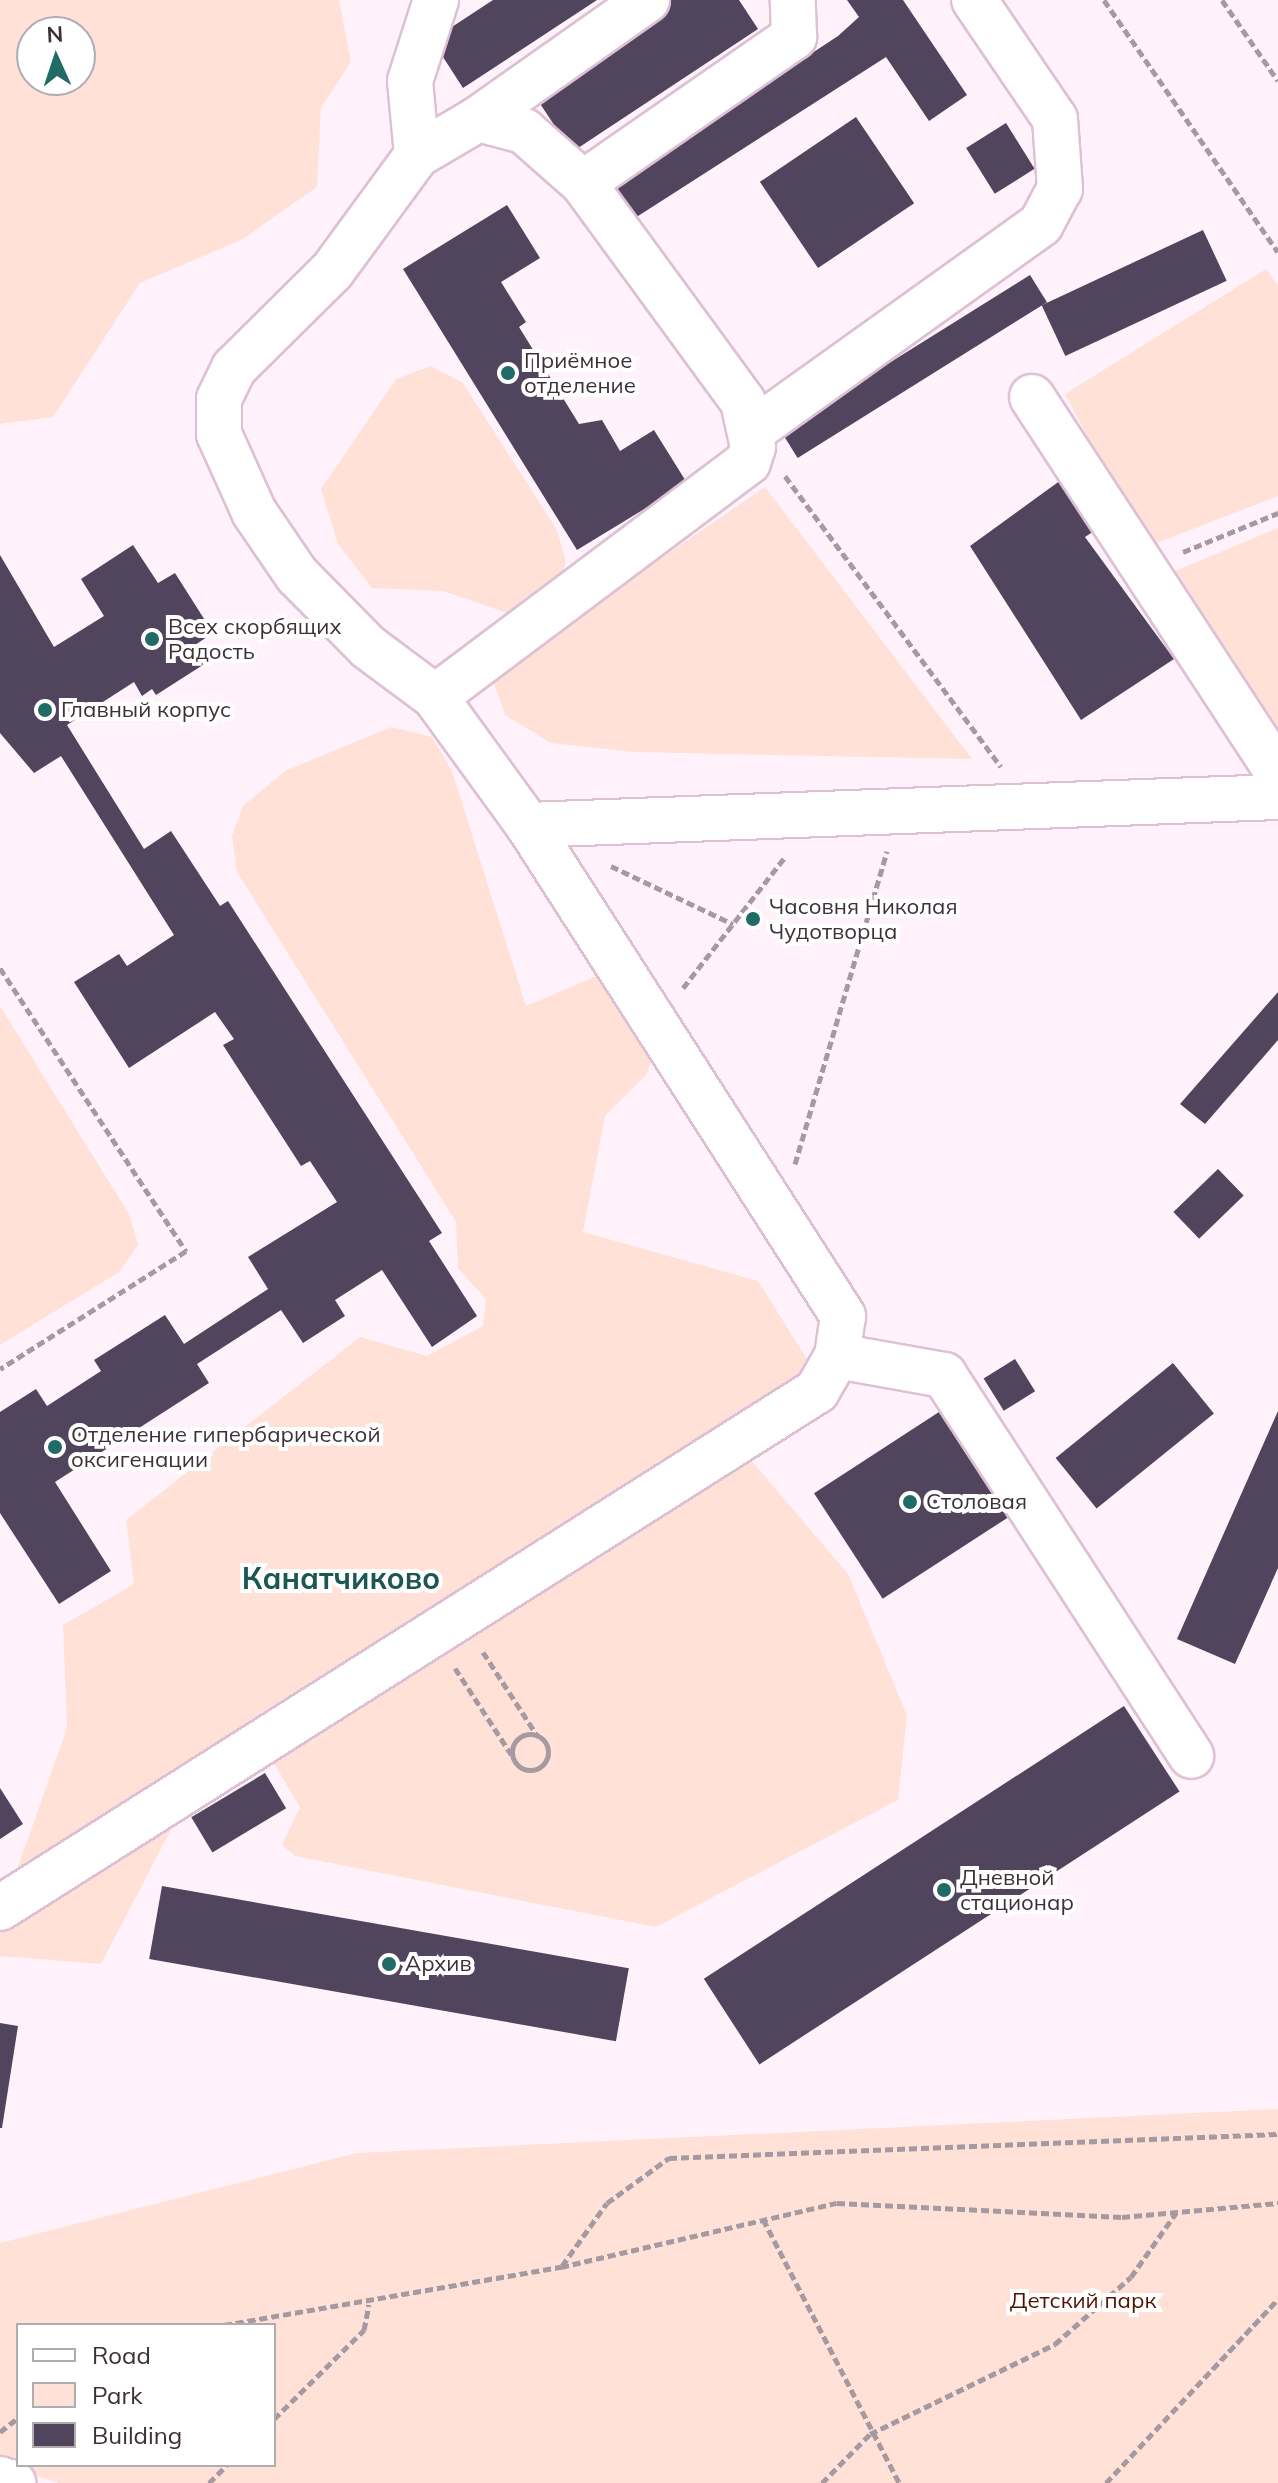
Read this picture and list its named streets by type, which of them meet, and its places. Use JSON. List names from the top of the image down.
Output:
{
  "districts": ["Канатчиково"],
  "parks": ["Детский парк"],
  "places": [
    "Приёмное отделение",
    "Всех скорбящих Радость",
    "Главный корпус",
    "Часовня Николая Чудотворца",
    "Отделение гипербарической оксигенации",
    "Столовая",
    "Дневной стационар",
    "Архив"
  ],
  "legend": ["Road", "Park", "Building"],
  "north": "top"
}
